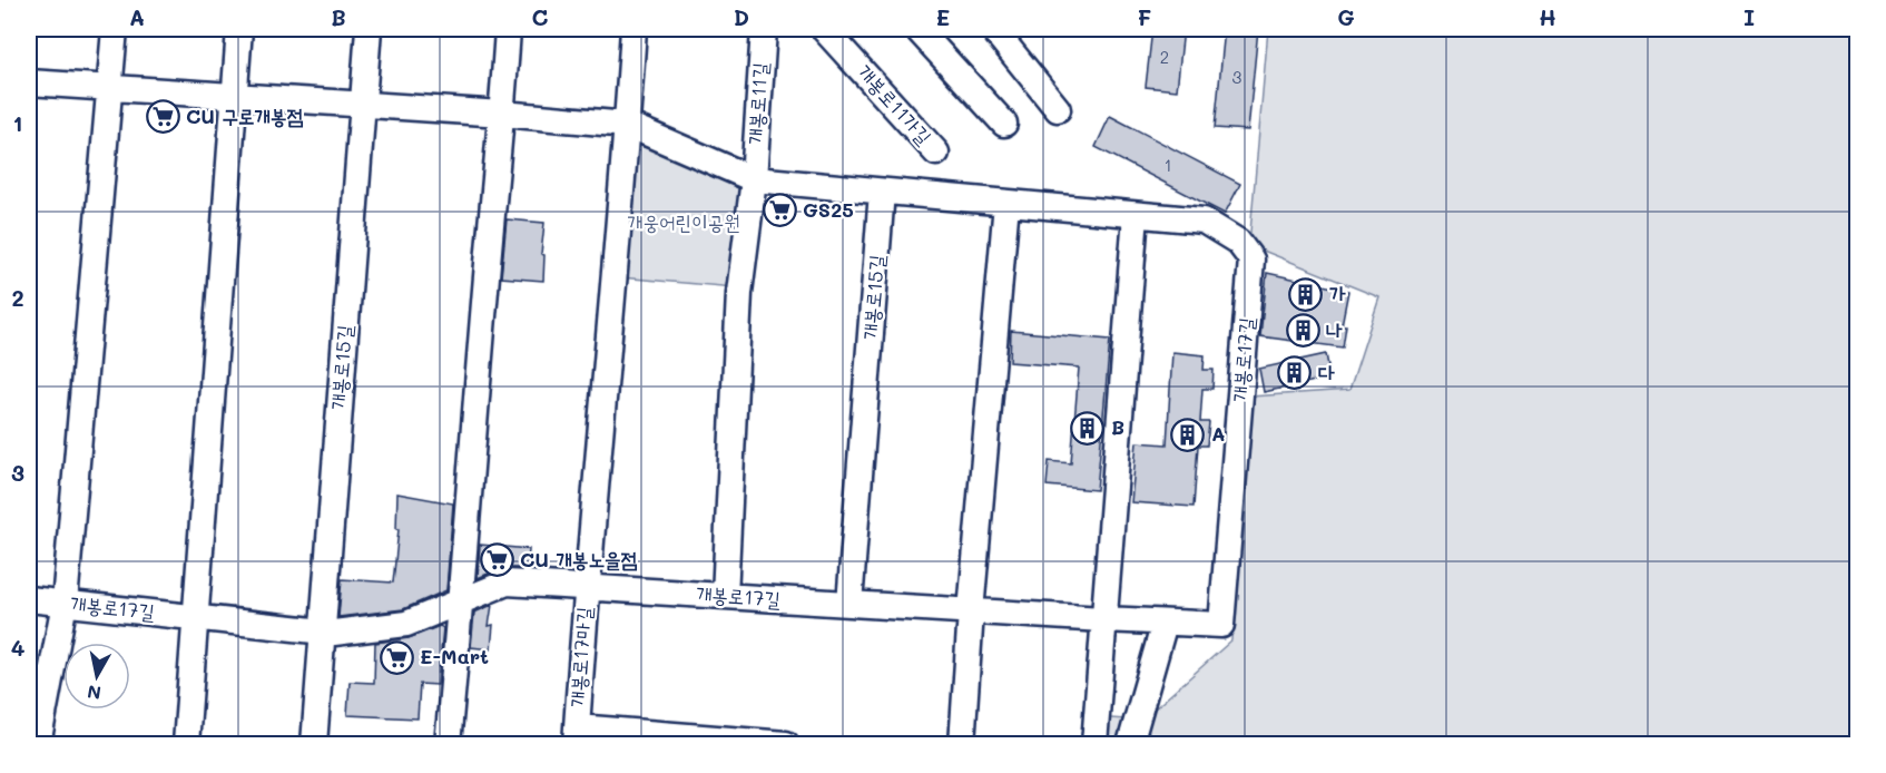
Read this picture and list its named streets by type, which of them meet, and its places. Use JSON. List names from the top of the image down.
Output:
{
  "streets": {
    "street": [
      "개봉로11길",
      "개봉로11가길",
      "개봉로15길",
      "개봉로17길",
      "개봉로17마길"
    ]
  },
  "crossings": [
    ["개봉로15길", "개봉로17길"],
    ["개봉로17길", "개봉로17마길"]
  ],
  "parks": ["개웅어린이공원"],
  "places": {
    "supermarket": [
      "CU 구로개봉점",
      "GS25",
      "CU 개봉노을점",
      "E-Mart"
    ],
    "building": [
      "가",
      "나",
      "다",
      "B",
      "A"
    ]
  },
  "house_numbers": ["2", "3", "1"],
  "north": "bottom",
  "grid": {
    "columns": [
      "A",
      "B",
      "C",
      "D",
      "E",
      "F",
      "G",
      "H",
      "I"
    ],
    "rows": [
      "1",
      "2",
      "3",
      "4"
    ]
  }
}
